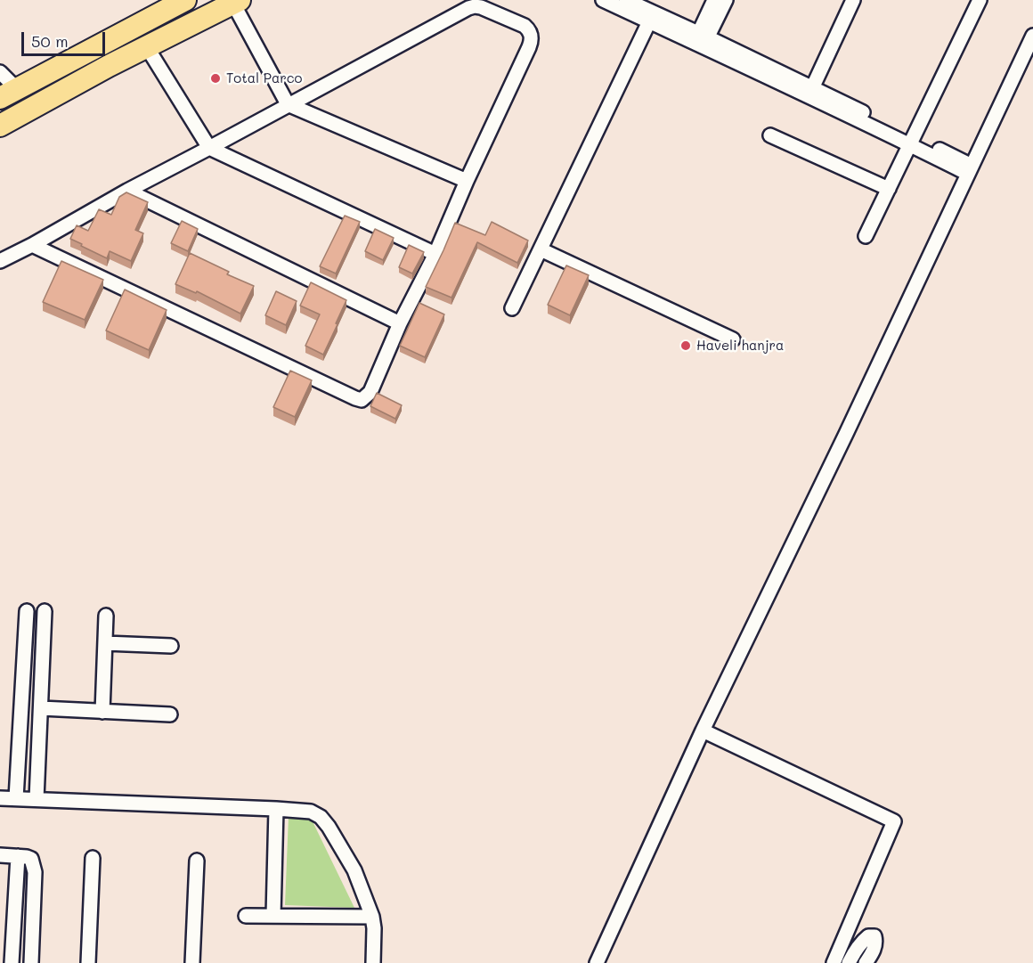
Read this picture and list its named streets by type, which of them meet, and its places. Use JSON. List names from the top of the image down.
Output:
{
  "places": ["Total Parco", "Haveli hanjra"],
  "scale_bar": "50 m"
}
